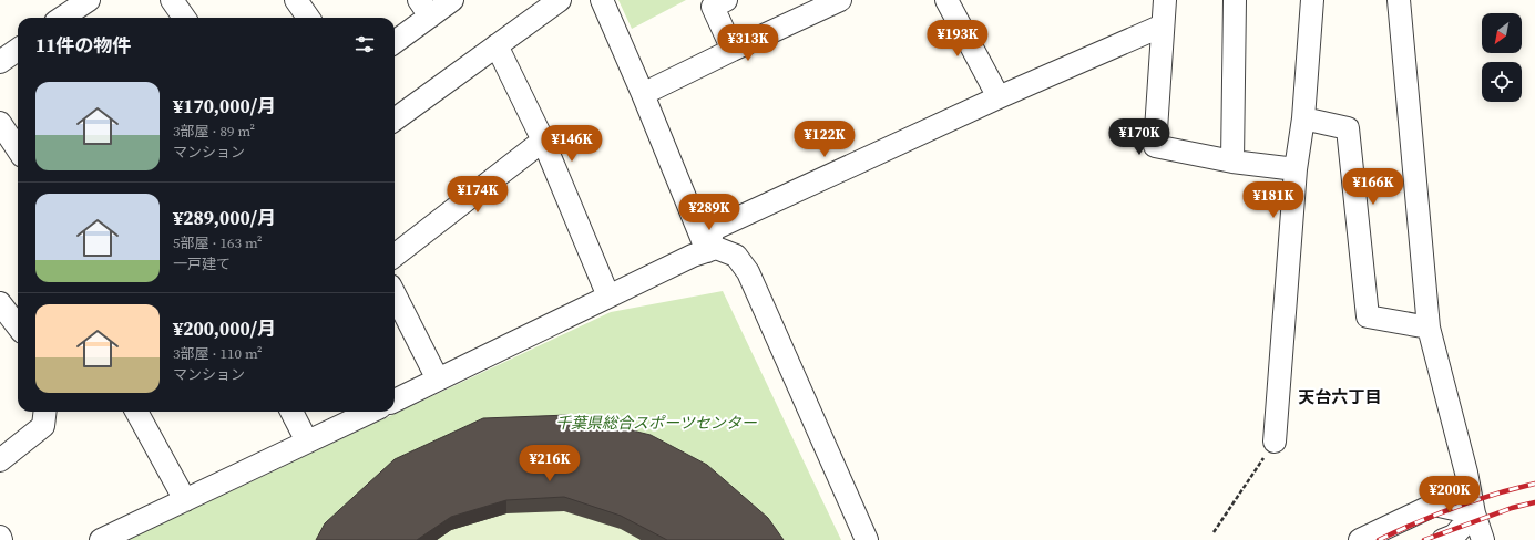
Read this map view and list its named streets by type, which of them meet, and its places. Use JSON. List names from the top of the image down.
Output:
{
  "districts": ["天台六丁目"],
  "parks": ["千葉県総合スポーツセンター"],
  "north": "bottom left",
  "page": {
    "heading": "11件の物件",
    "price": [
      "¥193K",
      "¥313K",
      "¥170K",
      "¥122K",
      "¥146K",
      "¥166K",
      "¥174K",
      "¥181K",
      "¥289K",
      "¥216K",
      "¥200K"
    ],
    "list": [
      {
        "name": "¥170,000/月",
        "note": "3部屋 · 89 m² · マンション"
      },
      {
        "name": "¥289,000/月",
        "note": "5部屋 · 163 m² · 一戸建て"
      },
      {
        "name": "¥200,000/月",
        "note": "3部屋 · 110 m² · マンション"
      }
    ]
  }
}
